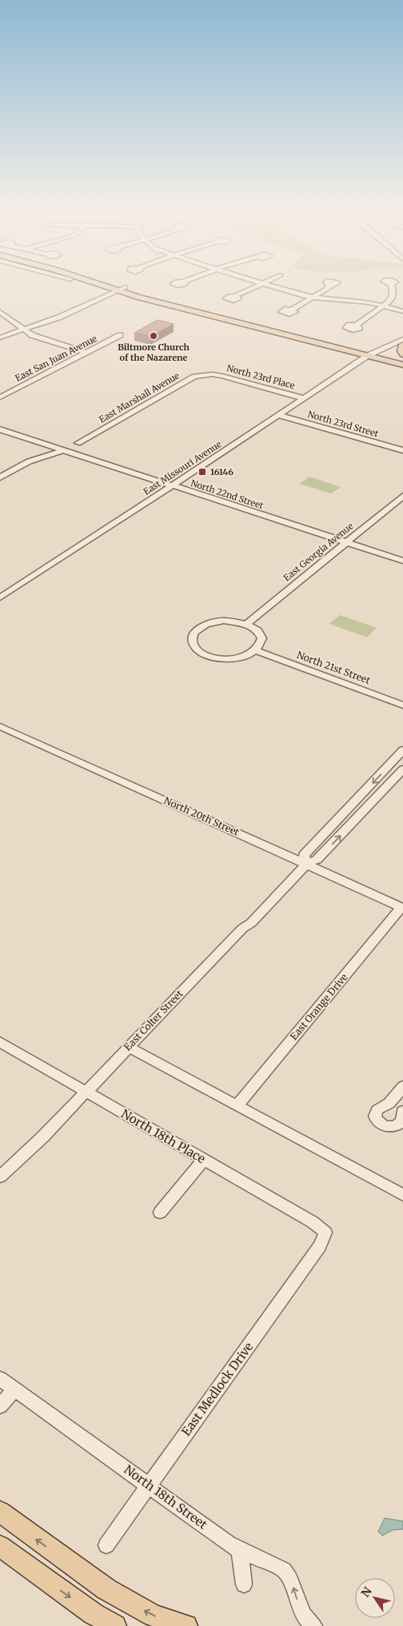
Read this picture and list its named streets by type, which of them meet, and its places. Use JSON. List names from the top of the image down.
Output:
{
  "streets": {
    "street": [
      "East San Juan Avenue",
      "North 23rd Place",
      "East Marshall Avenue",
      "North 23rd Street",
      "East Missouri Avenue",
      "North 22nd Street",
      "East Georgia Avenue",
      "North 21st Street",
      "North 20th Street",
      "East Orange Drive",
      "East Colter Street",
      "North 18th Place",
      "East Medlock Drive",
      "North 18th Street"
    ]
  },
  "crossings": [
    ["North 23rd Place", "East Marshall Avenue"],
    ["North 23rd Place", "East Missouri Avenue"],
    ["North 23rd Street", "East Missouri Avenue"],
    ["East Missouri Avenue", "North 22nd Street"],
    ["North 22nd Street", "East Georgia Avenue"],
    ["North 20th Street", "East Orange Drive"],
    ["North 20th Street", "East Colter Street"],
    ["East Colter Street", "North 18th Place"],
    ["North 18th Place", "East Medlock Drive"],
    ["East Medlock Drive", "North 18th Street"]
  ],
  "places": {
    "other": ["Biltmore Church of the Nazarene"],
    "transit": ["16146"]
  },
  "north": "top left"
}
